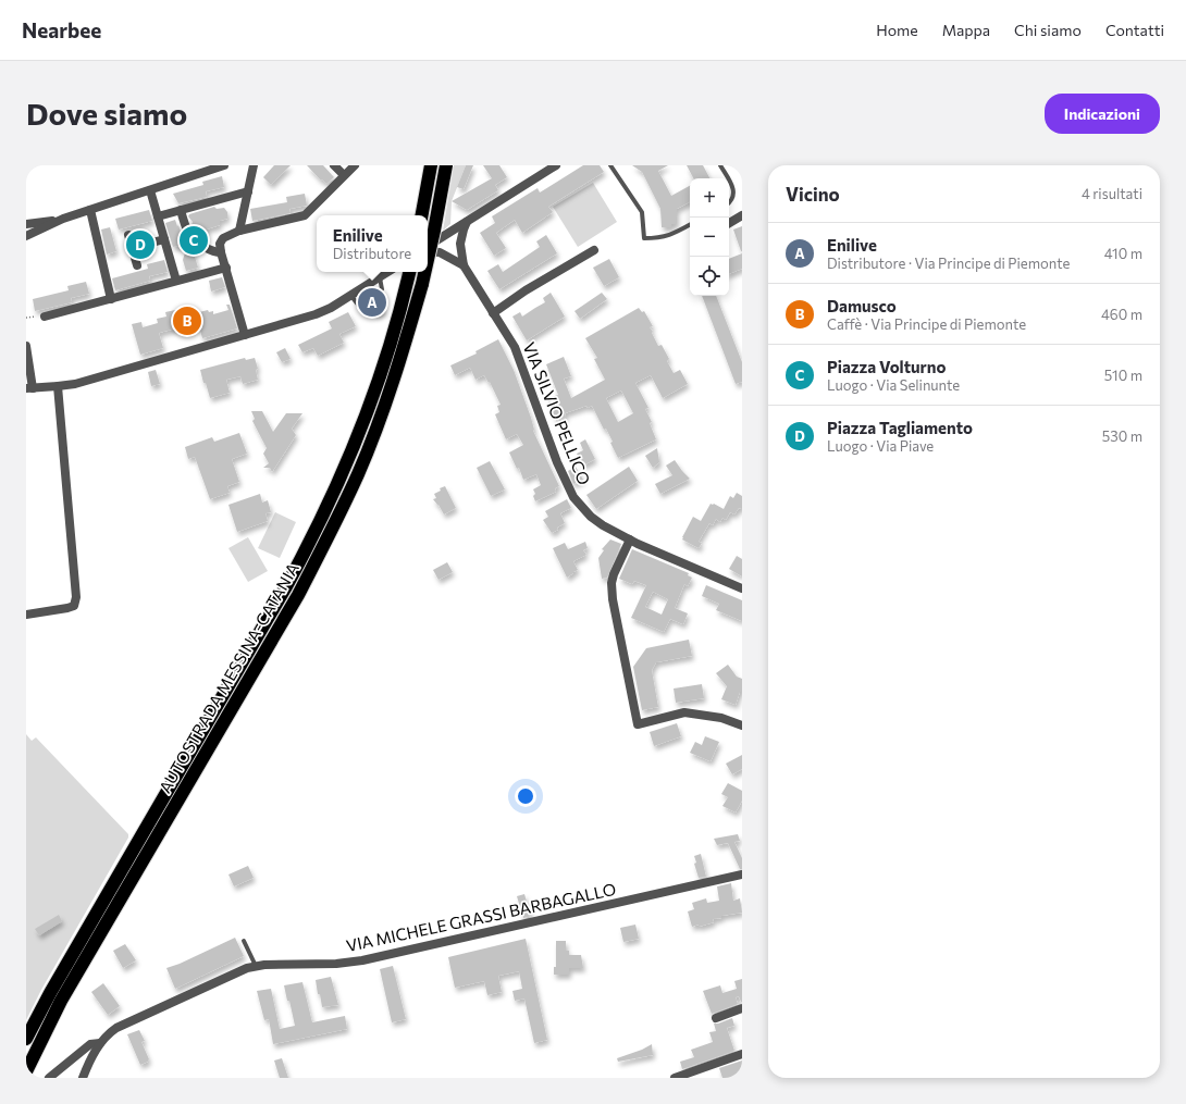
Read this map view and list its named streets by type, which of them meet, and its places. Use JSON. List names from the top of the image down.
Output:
{
  "streets": {
    "highway": ["AUTOSTRADA MESSINA-CATANIA"],
    "street": ["VIA SILVIO PELLICO", "VIA MICHELE GRASSI BARBAGALLO"]
  },
  "page": {
    "header": "Nearbee",
    "nav": [
      "Home",
      "Mappa",
      "Chi siamo",
      "Contatti"
    ],
    "buttons": "Indicazioni",
    "title": "Dove siamo",
    "heading": ["Vicino", "4 risultati"],
    "map_buttons": ["+", "−"],
    "popup": ["Enilive", "Distributore"],
    "list": [
      {
        "mark": "A",
        "name": "Enilive",
        "note": "Distributore · Via Principe di Piemonte",
        "value": "410 m"
      },
      {
        "mark": "B",
        "name": "Damusco",
        "note": "Caffè · Via Principe di Piemonte",
        "value": "460 m"
      },
      {
        "mark": "C",
        "name": "Piazza Volturno",
        "note": "Luogo · Via Selinunte",
        "value": "510 m"
      },
      {
        "mark": "D",
        "name": "Piazza Tagliamento",
        "note": "Luogo · Via Piave",
        "value": "530 m"
      }
    ],
    "pins": [
      "C",
      "D",
      "A",
      "B"
    ]
  }
}
